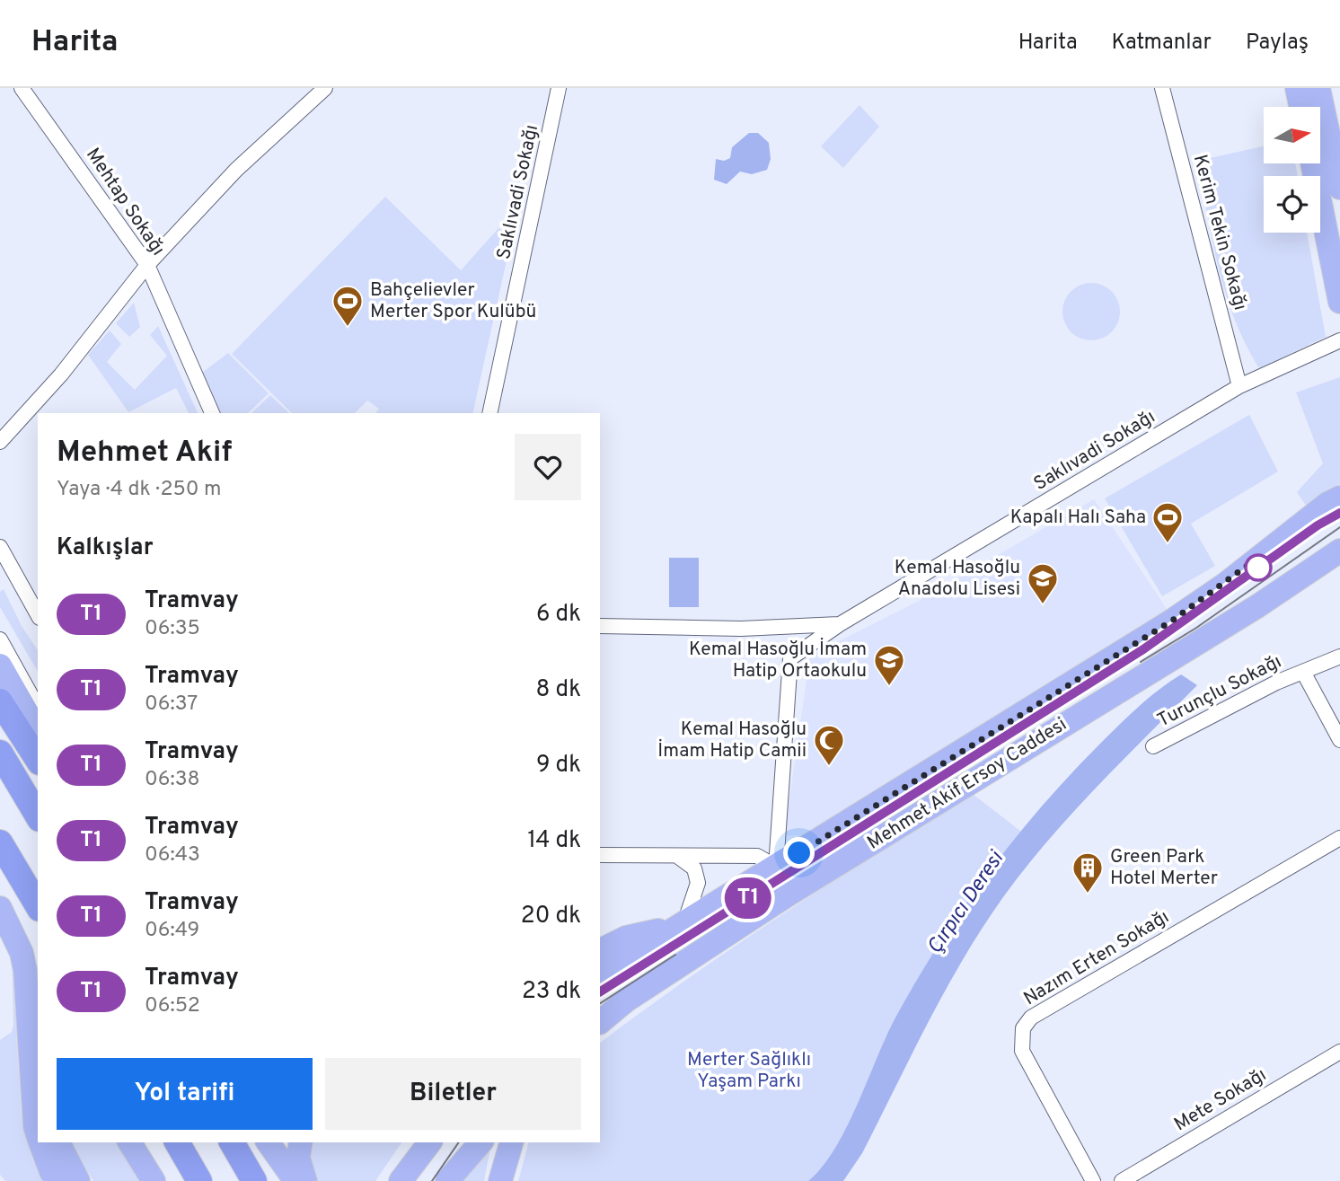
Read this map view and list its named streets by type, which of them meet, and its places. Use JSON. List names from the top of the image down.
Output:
{
  "streets": {
    "main road": ["Mehmet Akif Ersoy Caddesi"],
    "street": [
      "Saklıvadi Sokağı",
      "Mehtap Sokağı",
      "Kerim Tekin Sokağı",
      "Turunçlu Sokağı",
      "Nazım Erten Sokağı",
      "Mete Sokağı"
    ]
  },
  "crossings": [
    ["Saklıvadi Sokağı", "Kerim Tekin Sokağı"]
  ],
  "water": ["Çırpıcı Deresi"],
  "parks": ["Merter Sağlıklı Yaşam Parkı"],
  "places": {
    "sports": ["Bahçelievler Merter Spor Kulübü", "Kapalı Halı Saha"],
    "school or university": ["Kemal Hasoğlu Anadolu Lisesi", "Kemal Hasoğlu İmam Hatip Ortaokulu"],
    "mosque": ["Kemal Hasoğlu İmam Hatip Camii"],
    "building": ["Green Park Hotel Merter"]
  },
  "lines": ["tram line T1"],
  "north": "right",
  "page": {
    "header": "Harita",
    "nav": ["Harita", "Katmanlar", "Paylaş"],
    "on_map": "T1",
    "heading": [
      ["Mehmet Akif", "Yaya · 4 dk · 250 m"],
      "Kalkışlar"
    ],
    "list": [
      {
        "mark": "T1",
        "name": "Tramvay",
        "note": "06:35",
        "value": "6 dk"
      },
      {
        "mark": "T1",
        "name": "Tramvay",
        "note": "06:37",
        "value": "8 dk"
      },
      {
        "mark": "T1",
        "name": "Tramvay",
        "note": "06:38",
        "value": "9 dk"
      },
      {
        "mark": "T1",
        "name": "Tramvay",
        "note": "06:43",
        "value": "14 dk"
      },
      {
        "mark": "T1",
        "name": "Tramvay",
        "note": "06:49",
        "value": "20 dk"
      },
      {
        "mark": "T1",
        "name": "Tramvay",
        "note": "06:52",
        "value": "23 dk"
      }
    ],
    "buttons": ["Yol tarifi", "Biletler"]
  }
}
